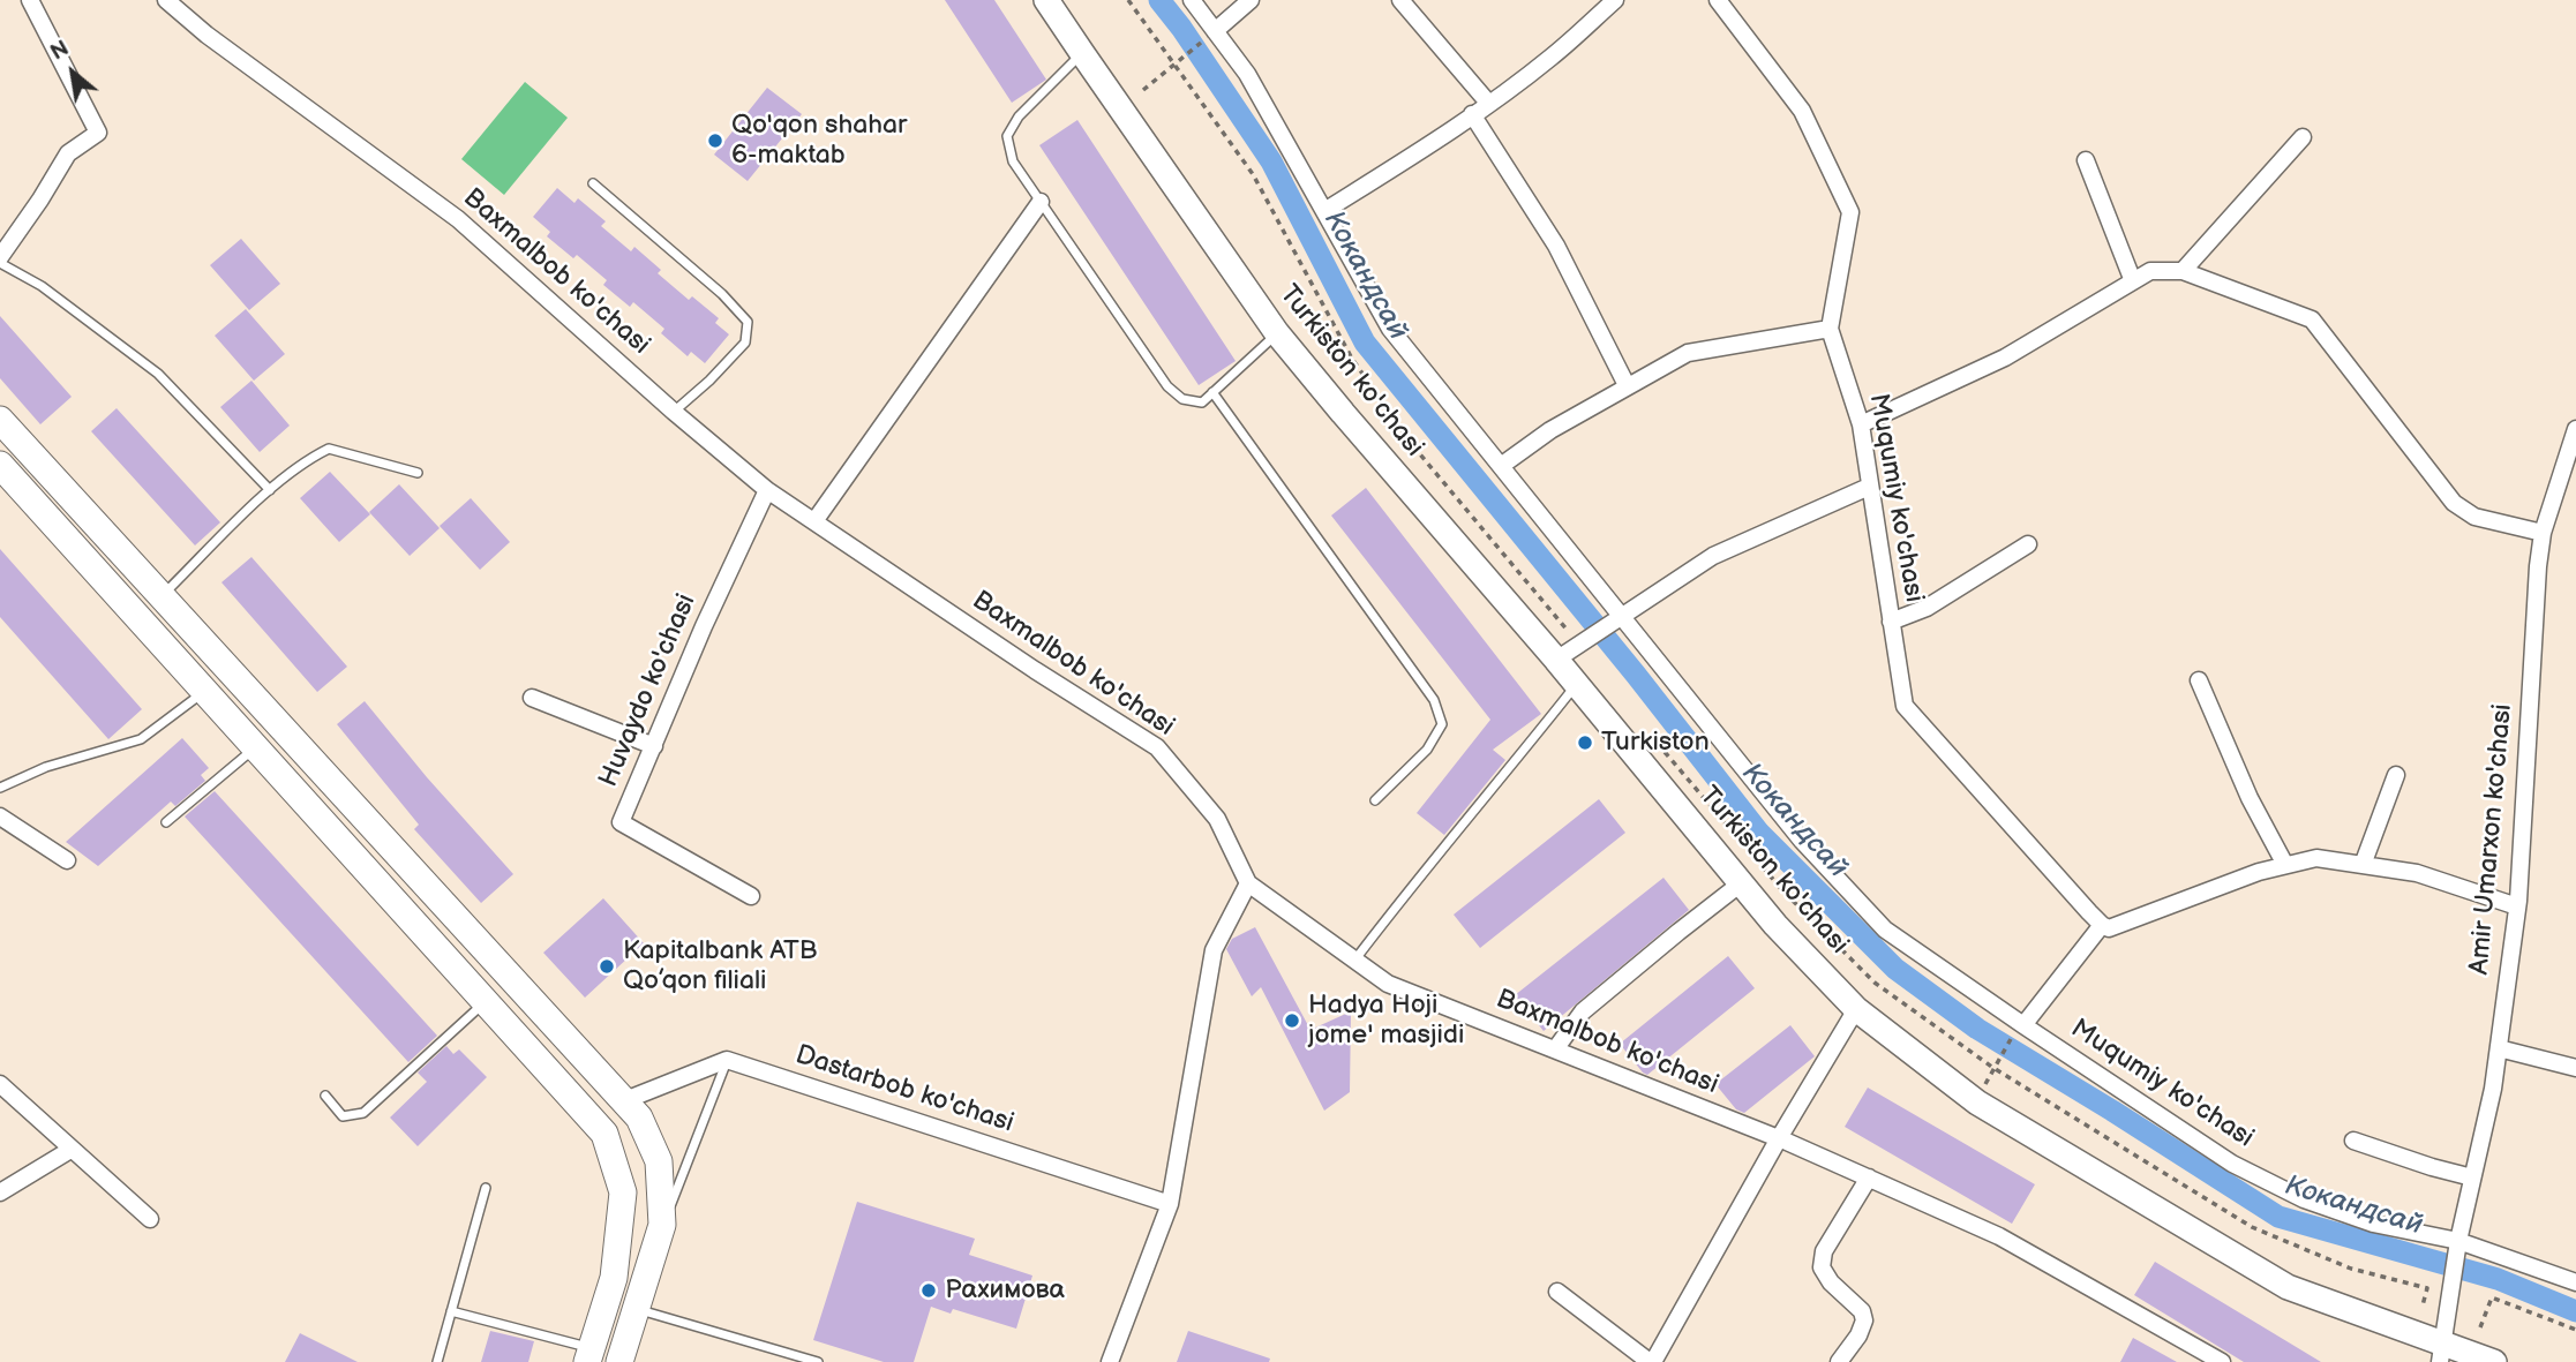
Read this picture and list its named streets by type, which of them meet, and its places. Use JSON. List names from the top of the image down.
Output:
{
  "streets": {
    "main road": ["Turkiston ko'chasi"],
    "street": [
      "Baxmalbob ko'chasi",
      "Muqumiy ko'chasi",
      "Huvaydo ko'chasi",
      "Amir Umarxon ko'chasi",
      "Dastarbob ko'chasi"
    ]
  },
  "crossings": [
    ["Baxmalbob ko'chasi", "Huvaydo ko'chasi"],
    ["Turkiston ko'chasi", "Amir Umarxon ko'chasi"],
    ["Muqumiy ko'chasi", "Amir Umarxon ko'chasi"]
  ],
  "water": ["Кокандсай"],
  "places": [
    "Qo'qon shahar 6-maktab",
    "Turkiston",
    "Kapitalbank ATB Qo’qon filiali",
    "Hadya Hoji jome' masjidi",
    "Рахимова"
  ],
  "north": "top left"
}
